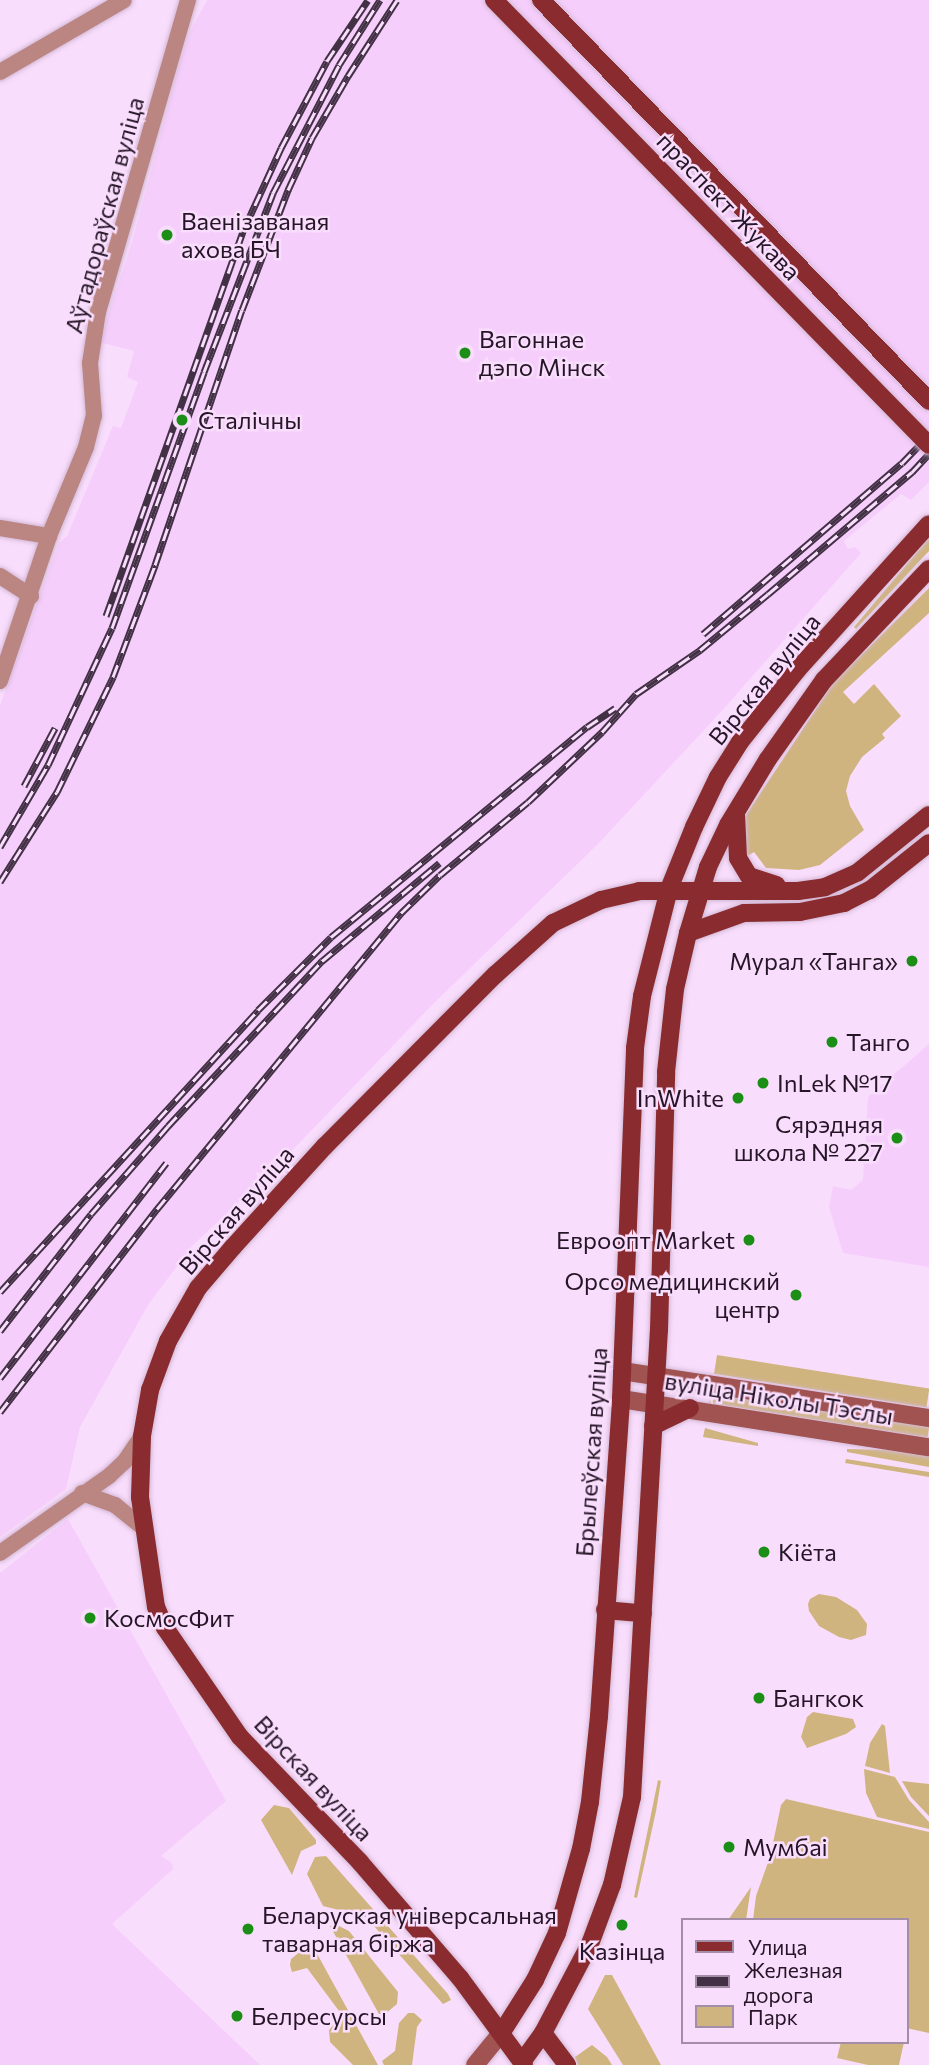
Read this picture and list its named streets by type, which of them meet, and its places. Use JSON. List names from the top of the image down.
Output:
{
  "streets": {
    "main road": [
      "праспект Жукава",
      "Вірская вуліца",
      "вуліца Ніколы Тэслы",
      "Брылеўская вуліца"
    ],
    "street": ["Аўтадораўская вуліца"]
  },
  "crossings": [
    ["Вірская вуліца", "Брылеўская вуліца"],
    ["вуліца Ніколы Тэслы", "Брылеўская вуліца"]
  ],
  "places": [
    "Ваенізаваная ахова БЧ",
    "Вагоннае дэпо Мінск",
    "Сталічны",
    "Мурал «Танга»",
    "Танго",
    "InLek №17",
    "InWhite",
    "Сярэдняя школа № 227",
    "Евроопт Market",
    "Орсо медицинский центр",
    "Кіёта",
    "КосмосФит",
    "Бангкок",
    "Мумбаі",
    "Казінца",
    "Беларуская універсальная таварная біржа",
    "Белресурсы"
  ],
  "legend": ["Улица", "Железная дорога", "Парк"]
}
